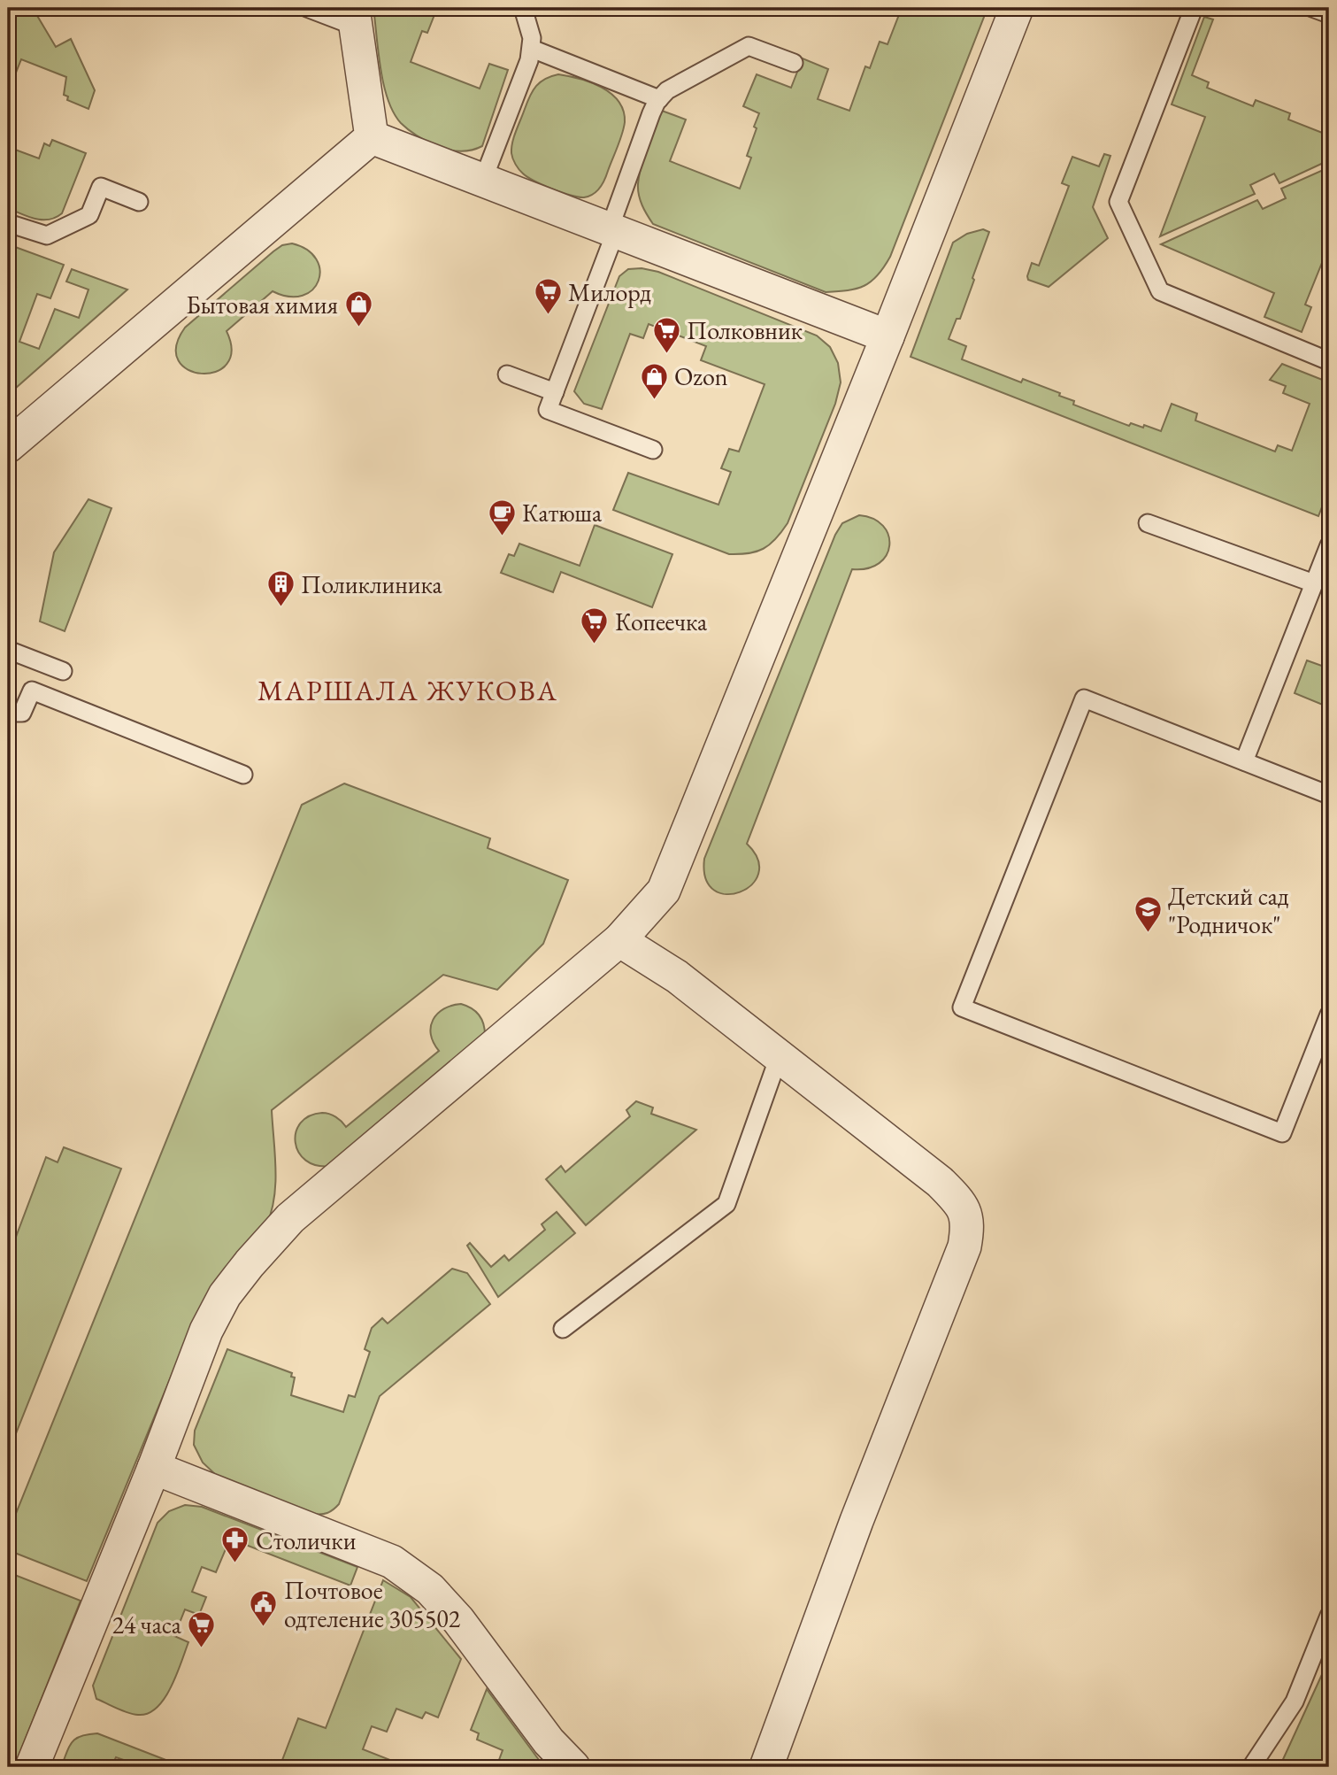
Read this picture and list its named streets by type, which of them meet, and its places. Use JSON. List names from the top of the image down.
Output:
{
  "districts": ["МАРШАЛА ЖУКОВА"],
  "places": {
    "supermarket": [
      "Милорд",
      "Полковник",
      "Копеечка",
      "24 часа"
    ],
    "shop": ["Бытовая химия", "Ozon"],
    "cafe": ["Катюша"],
    "building": ["Поликлиника"],
    "school or university": ["Детский сад \"Родничок\""],
    "pharmacy": ["Столички"],
    "public building": ["Почтовое одтеление 305502"]
  }
}
